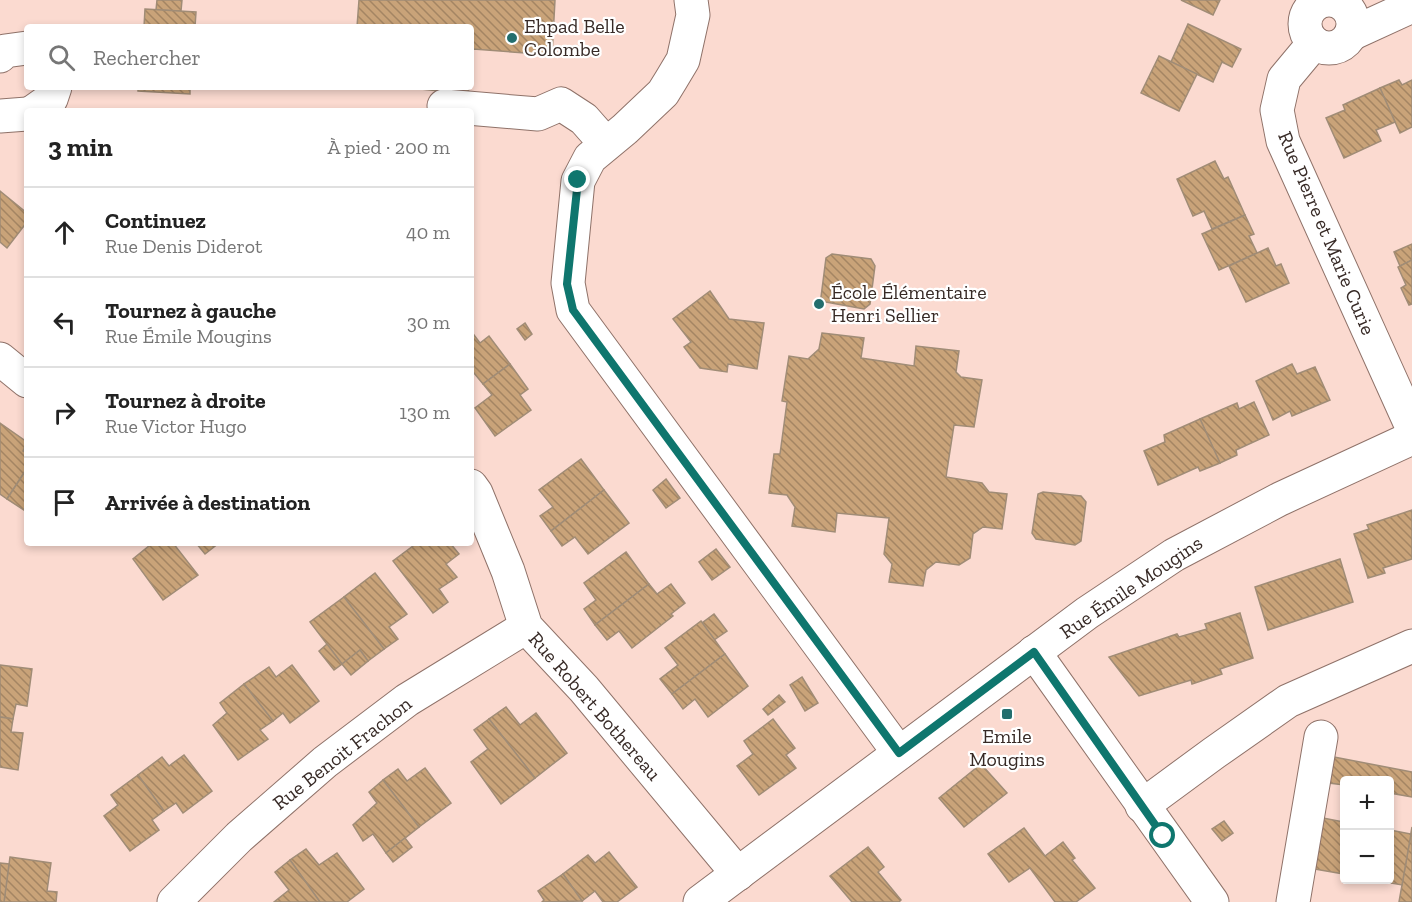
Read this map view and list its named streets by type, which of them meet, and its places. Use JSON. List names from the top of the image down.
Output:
{
  "streets": {
    "street": [
      "Rue Pierre et Marie Curie",
      "Rue Émile Mougins",
      "Rue Robert Bothereau",
      "Rue Benoit Frachon"
    ]
  },
  "crossings": [
    ["Rue Émile Mougins", "Rue Robert Bothereau"],
    ["Rue Robert Bothereau", "Rue Benoit Frachon"]
  ],
  "places": {
    "other": ["Ehpad Belle Colombe", "École Élémentaire Henri Sellier"],
    "transit": ["Emile Mougins"]
  },
  "page": {
    "search": "Rechercher",
    "heading": ["3 min", "À pied · 200 m"],
    "list": [
      ["Continuez", "Rue Denis Diderot", "40 m"],
      ["Tournez à gauche", "Rue Émile Mougins", "30 m"],
      ["Tournez à droite", "Rue Victor Hugo", "130 m"],
      "Arrivée à destination"
    ],
    "map_buttons": ["+", "−"]
  }
}
